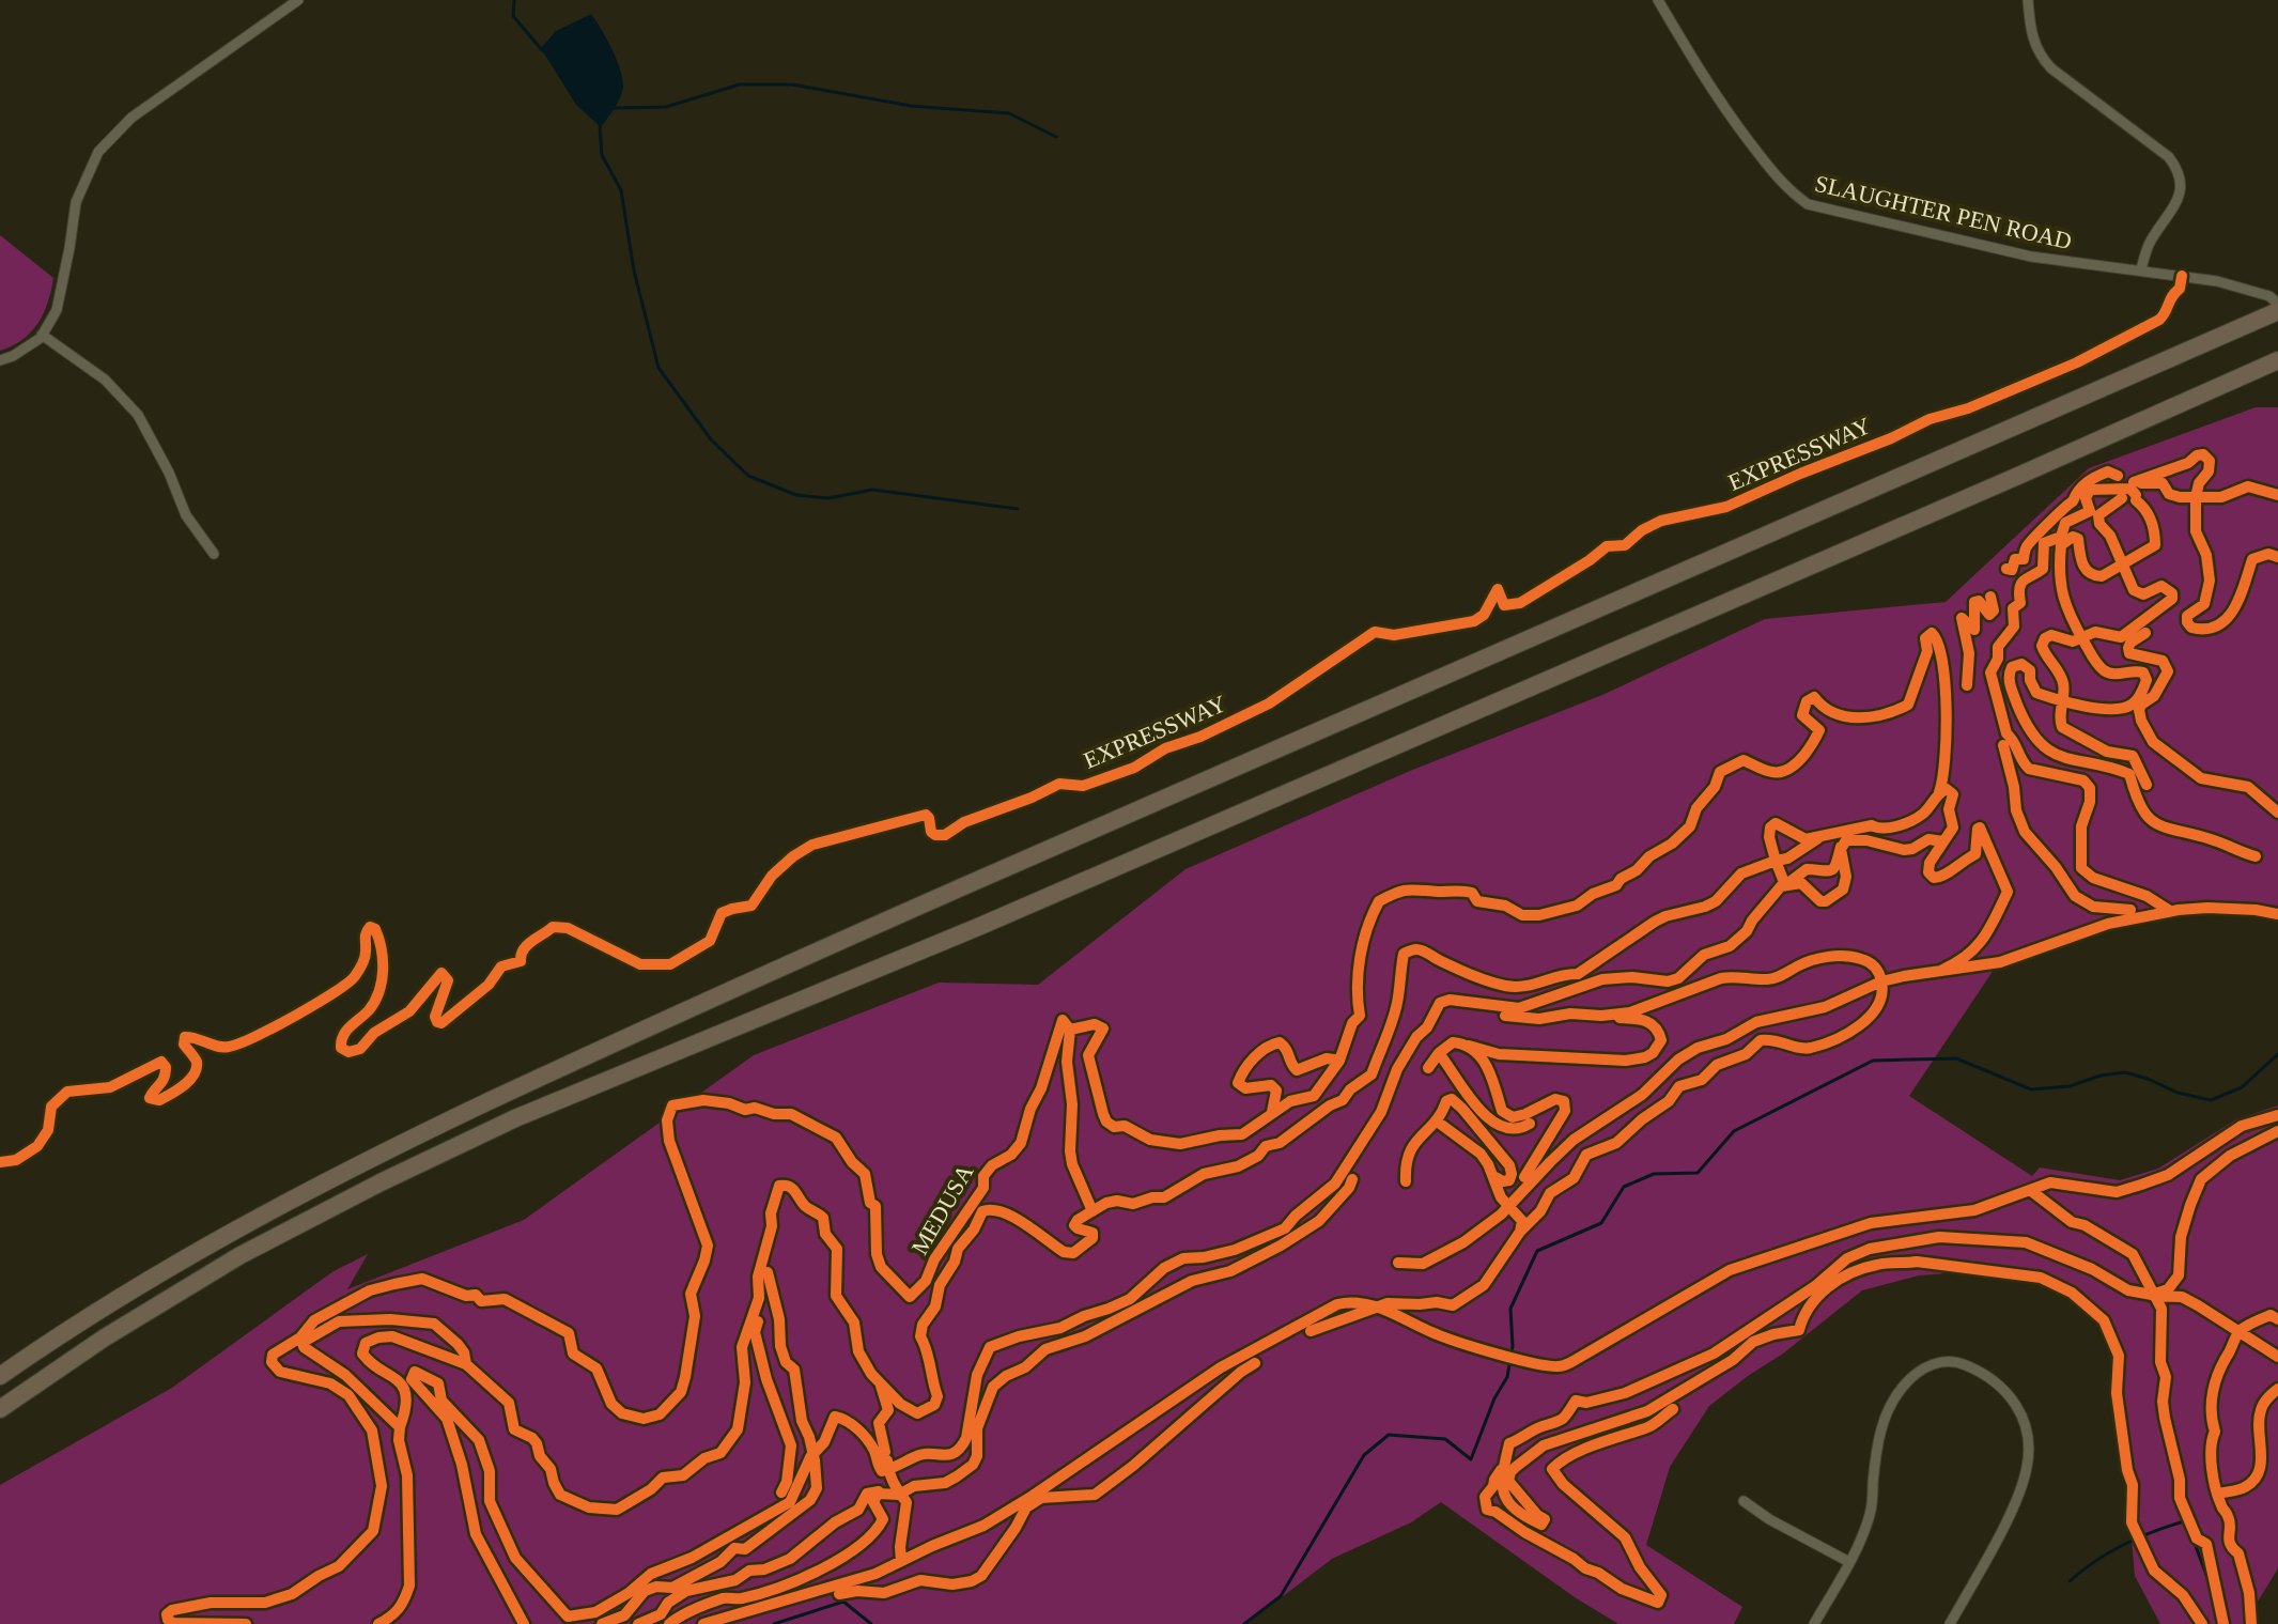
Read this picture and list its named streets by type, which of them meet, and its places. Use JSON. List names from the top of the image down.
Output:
{
  "streets": {
    "street": ["SLAUGHTER PEN ROAD"],
    "cycle path": ["EXPRESSWAY", "MEDUSA"]
  }
}
